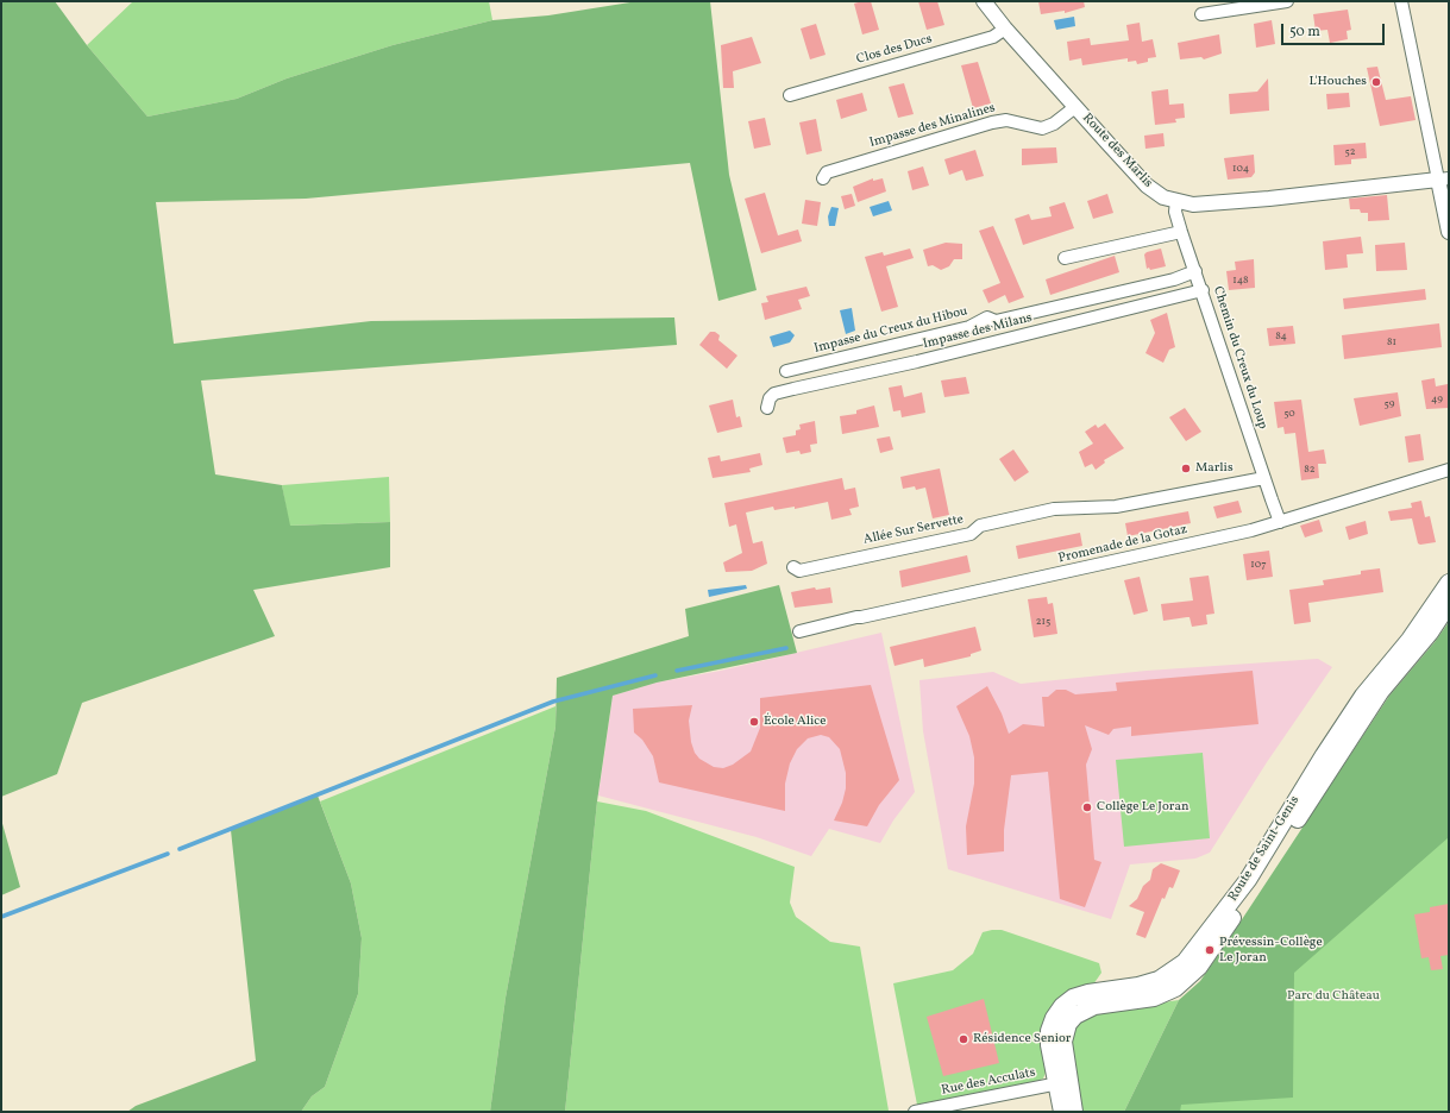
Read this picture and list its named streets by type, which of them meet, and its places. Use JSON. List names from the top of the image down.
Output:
{
  "streets": {
    "main road": ["Route de Saint-Genis"],
    "street": [
      "Clos des Ducs",
      "Impasse des Minalines",
      "Route des Marlis",
      "Impasse du Creux du Hibou",
      "Impasse des Milans",
      "Chemin du Creux du Loup",
      "Allée Sur Servette",
      "Promenade de la Gotaz",
      "Rue des Acculats"
    ]
  },
  "crossings": [
    ["Clos des Ducs", "Route des Marlis"],
    ["Impasse des Minalines", "Route des Marlis"],
    ["Route des Marlis", "Chemin du Creux du Loup"],
    ["Impasse du Creux du Hibou", "Chemin du Creux du Loup"],
    ["Impasse des Milans", "Chemin du Creux du Loup"],
    ["Chemin du Creux du Loup", "Allée Sur Servette"],
    ["Chemin du Creux du Loup", "Promenade de la Gotaz"],
    ["Route de Saint-Genis", "Rue des Acculats"]
  ],
  "parks": ["Parc du Château"],
  "places": [
    "L'Houches",
    "Marlis",
    "École Alice",
    "Collège Le Joran",
    "Prévessin-Collège Le Joran",
    "Résidence Senior"
  ],
  "house_numbers": [
    "52",
    "104",
    "148",
    "84",
    "81",
    "49",
    "59",
    "50",
    "82",
    "107",
    "215"
  ],
  "scale_bar": "50 m"
}
